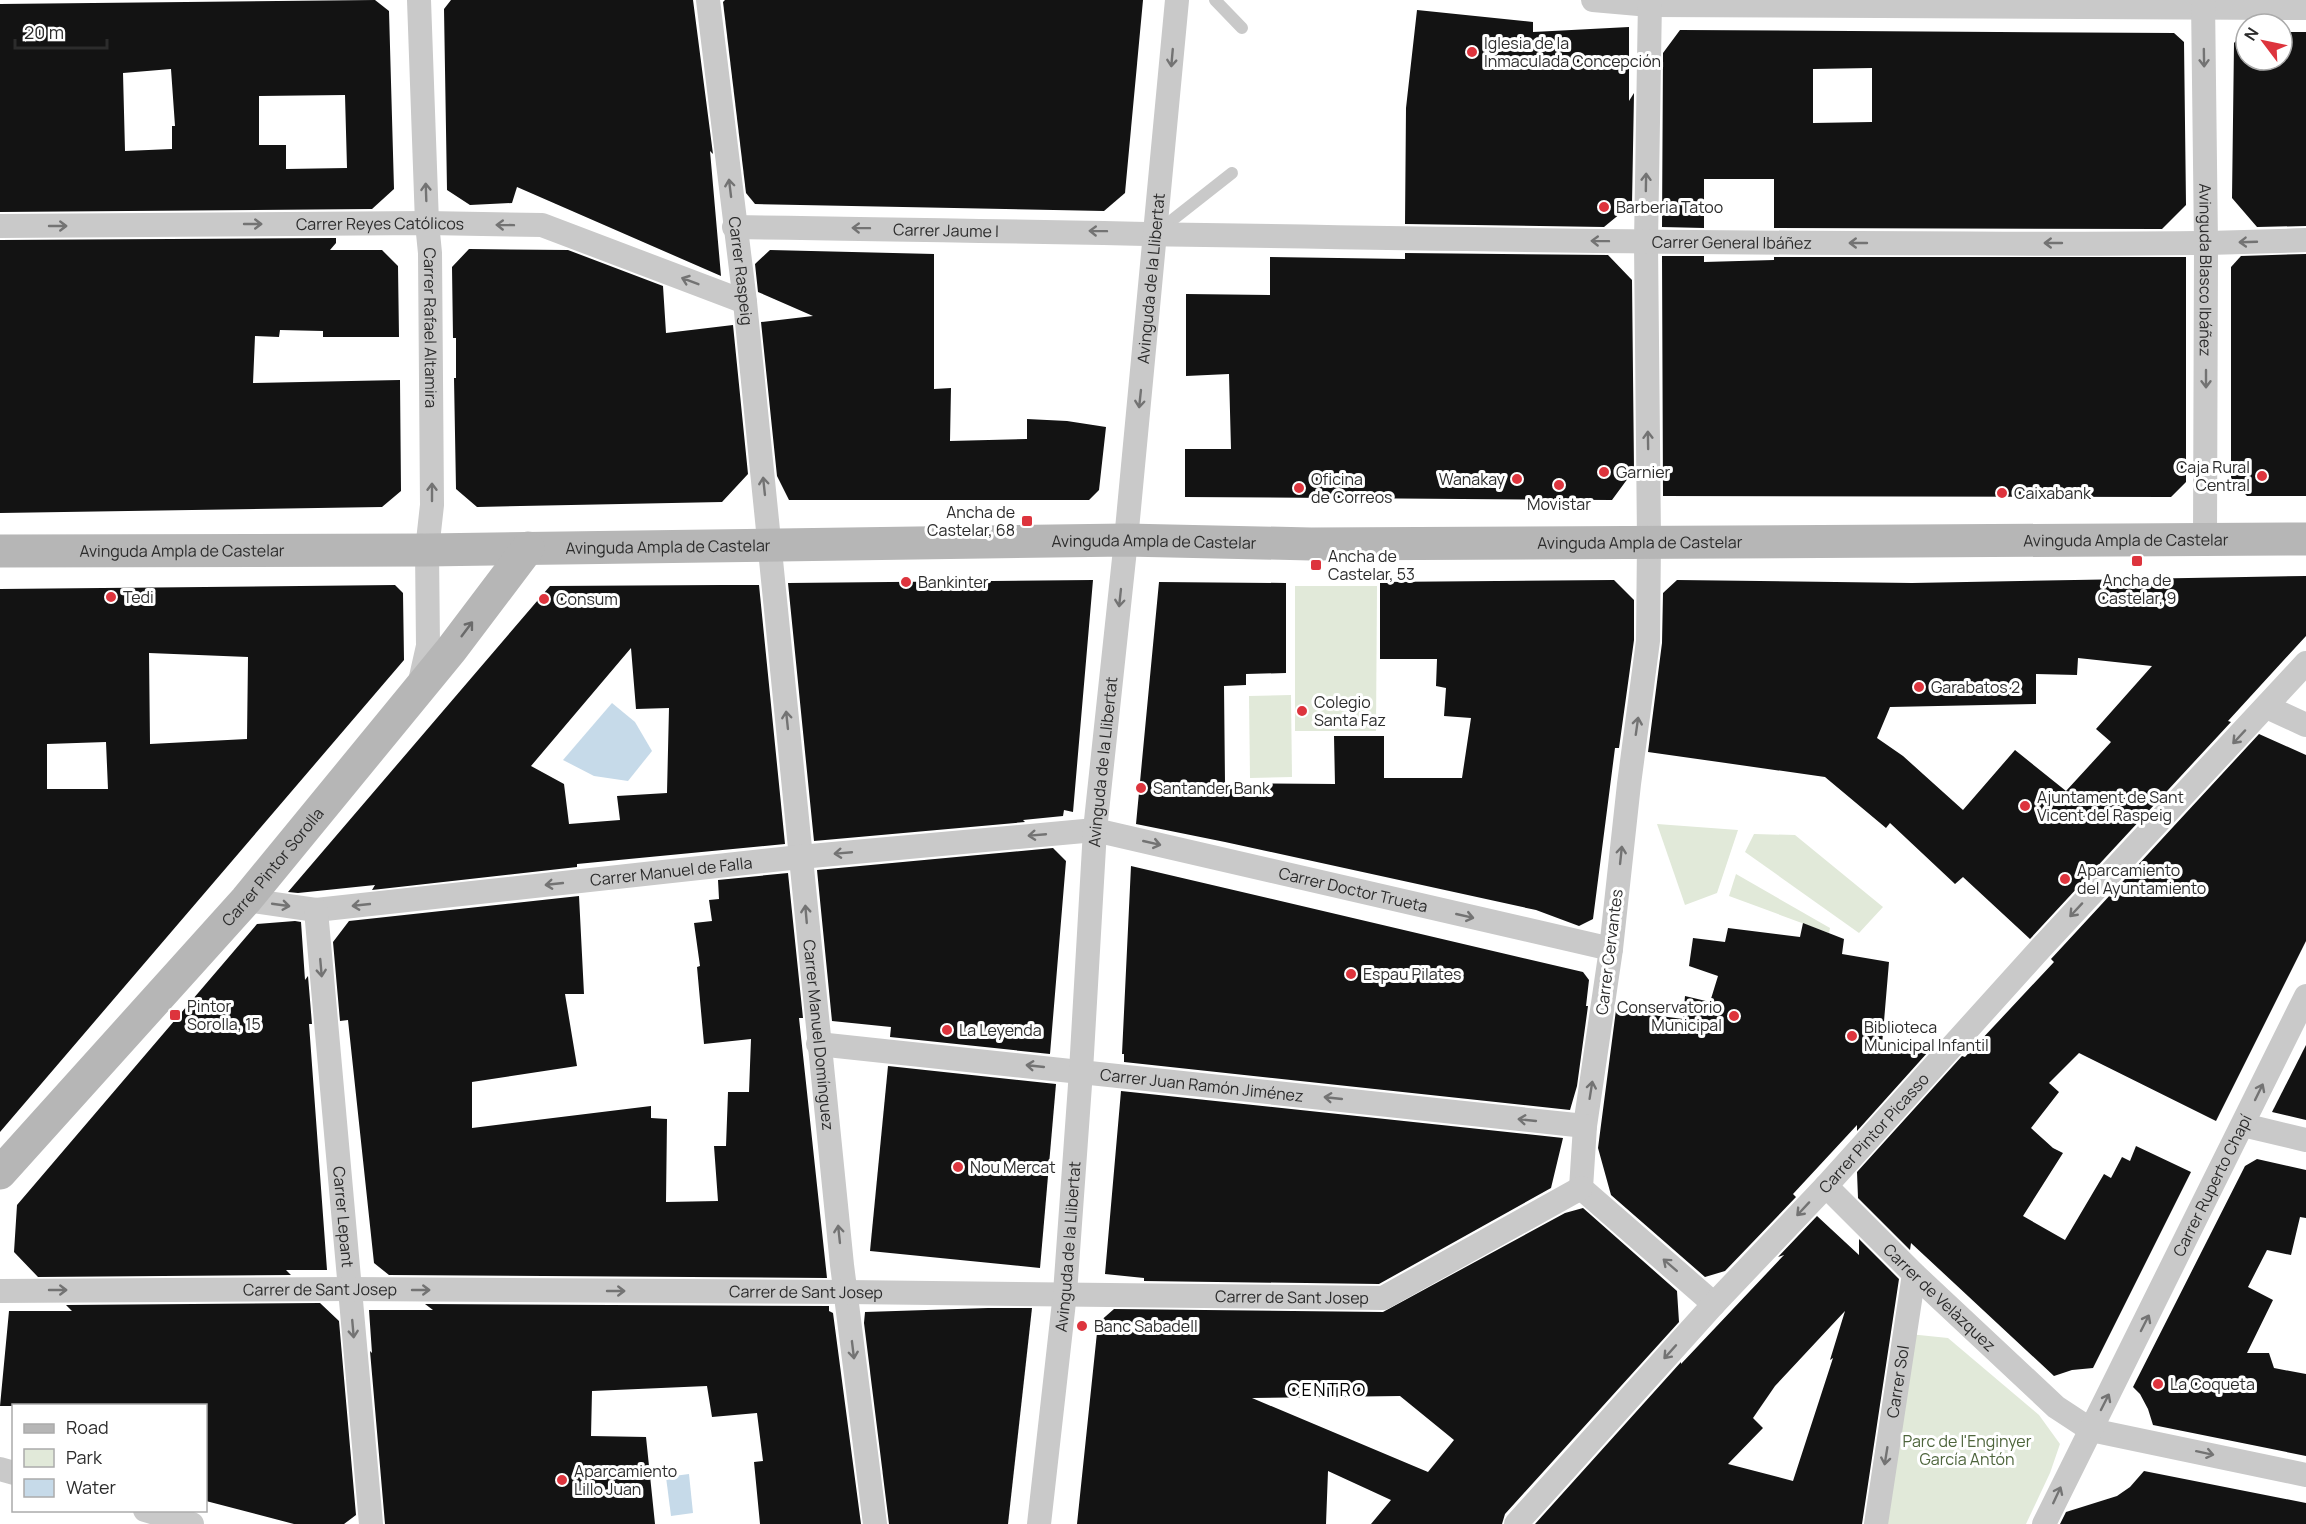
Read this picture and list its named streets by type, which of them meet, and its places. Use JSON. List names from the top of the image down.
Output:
{
  "streets": {
    "main road": ["Avinguda Ampla de Castelar", "Carrer Pintor Sorolla"],
    "street": [
      "Carrer Reyes Católicos",
      "Carrer Jaume I",
      "Carrer General Ibáñez",
      "Avinguda Blasco Ibáñez",
      "Carrer Raspeig",
      "Avinguda de la Llibertat",
      "Carrer Rafael Altamira",
      "Carrer Manuel de Falla",
      "Carrer Doctor Trueta",
      "Carrer Cervantes",
      "Carrer Manuel Domínguez",
      "Carrer Juan Ramón Jiménez",
      "Carrer Pintor Picasso",
      "Carrer Ruperto Chapí",
      "Carrer Lepant",
      "Carrer de Sant Josep",
      "Carrer de Velàzquez",
      "Carrer Sol"
    ]
  },
  "crossings": [
    ["Carrer Reyes Católicos", "Carrer Raspeig"],
    ["Carrer Reyes Católicos", "Carrer Rafael Altamira"],
    ["Carrer Jaume I", "Carrer General Ibáñez"],
    ["Carrer Jaume I", "Carrer Raspeig"],
    ["Carrer Jaume I", "Avinguda de la Llibertat"],
    ["Carrer General Ibáñez", "Avinguda Blasco Ibáñez"],
    ["Carrer General Ibáñez", "Avinguda de la Llibertat"],
    ["Carrer General Ibáñez", "Carrer Cervantes"],
    ["Avinguda Blasco Ibáñez", "Avinguda Ampla de Castelar"],
    ["Carrer Raspeig", "Avinguda Ampla de Castelar"],
    ["Carrer Raspeig", "Carrer Manuel Domínguez"],
    ["Avinguda de la Llibertat", "Avinguda Ampla de Castelar"],
    ["Avinguda de la Llibertat", "Carrer Manuel de Falla"],
    ["Avinguda de la Llibertat", "Carrer Doctor Trueta"],
    ["Avinguda de la Llibertat", "Carrer Juan Ramón Jiménez"],
    ["Avinguda de la Llibertat", "Carrer de Sant Josep"],
    ["Carrer Rafael Altamira", "Avinguda Ampla de Castelar"],
    ["Carrer Rafael Altamira", "Carrer Pintor Sorolla"],
    ["Avinguda Ampla de Castelar", "Carrer Pintor Sorolla"],
    ["Avinguda Ampla de Castelar", "Carrer Cervantes"],
    ["Avinguda Ampla de Castelar", "Carrer Manuel Domínguez"],
    ["Carrer Pintor Sorolla", "Carrer Manuel de Falla"],
    ["Carrer Manuel de Falla", "Carrer Doctor Trueta"],
    ["Carrer Manuel de Falla", "Carrer Manuel Domínguez"],
    ["Carrer Manuel de Falla", "Carrer Lepant"],
    ["Carrer Doctor Trueta", "Carrer Cervantes"],
    ["Carrer Cervantes", "Carrer Juan Ramón Jiménez"],
    ["Carrer Cervantes", "Carrer de Sant Josep"],
    ["Carrer Manuel Domínguez", "Carrer Juan Ramón Jiménez"],
    ["Carrer Manuel Domínguez", "Carrer de Sant Josep"],
    ["Carrer Pintor Picasso", "Carrer de Velàzquez"],
    ["Carrer Ruperto Chapí", "Carrer de Velàzquez"],
    ["Carrer Lepant", "Carrer de Sant Josep"],
    ["Carrer de Velàzquez", "Carrer Sol"]
  ],
  "one_way": [
    "Carrer Jaume I",
    "Carrer General Ibáñez",
    "Avinguda Blasco Ibáñez",
    "Carrer Raspeig",
    "Avinguda de la Llibertat",
    "Carrer Rafael Altamira",
    "Carrer Manuel de Falla",
    "Carrer Doctor Trueta",
    "Carrer Cervantes",
    "Carrer Juan Ramón Jiménez",
    "Carrer Pintor Picasso",
    "Carrer Ruperto Chapí",
    "Carrer Lepant",
    "Carrer de Sant Josep",
    "Carrer Sol"
  ],
  "districts": ["CENTRO"],
  "parks": ["Parc de l'Enginyer García Antón"],
  "places": {
    "other": [
      "Iglesia de la Inmaculada Concepción",
      "Barberia Tatoo",
      "Garnier",
      "Caja Rural Central",
      "Wanakay",
      "Movistar",
      "Oficina de Correos",
      "Caixabank",
      "Bankinter",
      "Tedi",
      "Consum",
      "Garabatos 2",
      "Colegio Santa Faz",
      "Santander Bank",
      "Ajuntament de Sant Vicent del Raspeig",
      "Aparcamiento del Ayuntamiento",
      "Espau Pilates",
      "Conservatorio Municipal",
      "La Leyenda",
      "Biblioteca Municipal Infantil",
      "Nou Mercat",
      "Banc Sabadell",
      "La Coqueta",
      "Aparcamiento Lillo Juan"
    ],
    "transit": [
      "Ancha de Castelar, 68",
      "Ancha de Castelar, 9",
      "Ancha de Castelar, 53",
      "Pintor Sorolla, 15"
    ]
  },
  "legend": ["Road", "Park", "Water"],
  "scale_bar": "20 m",
  "north": "top left"
}
